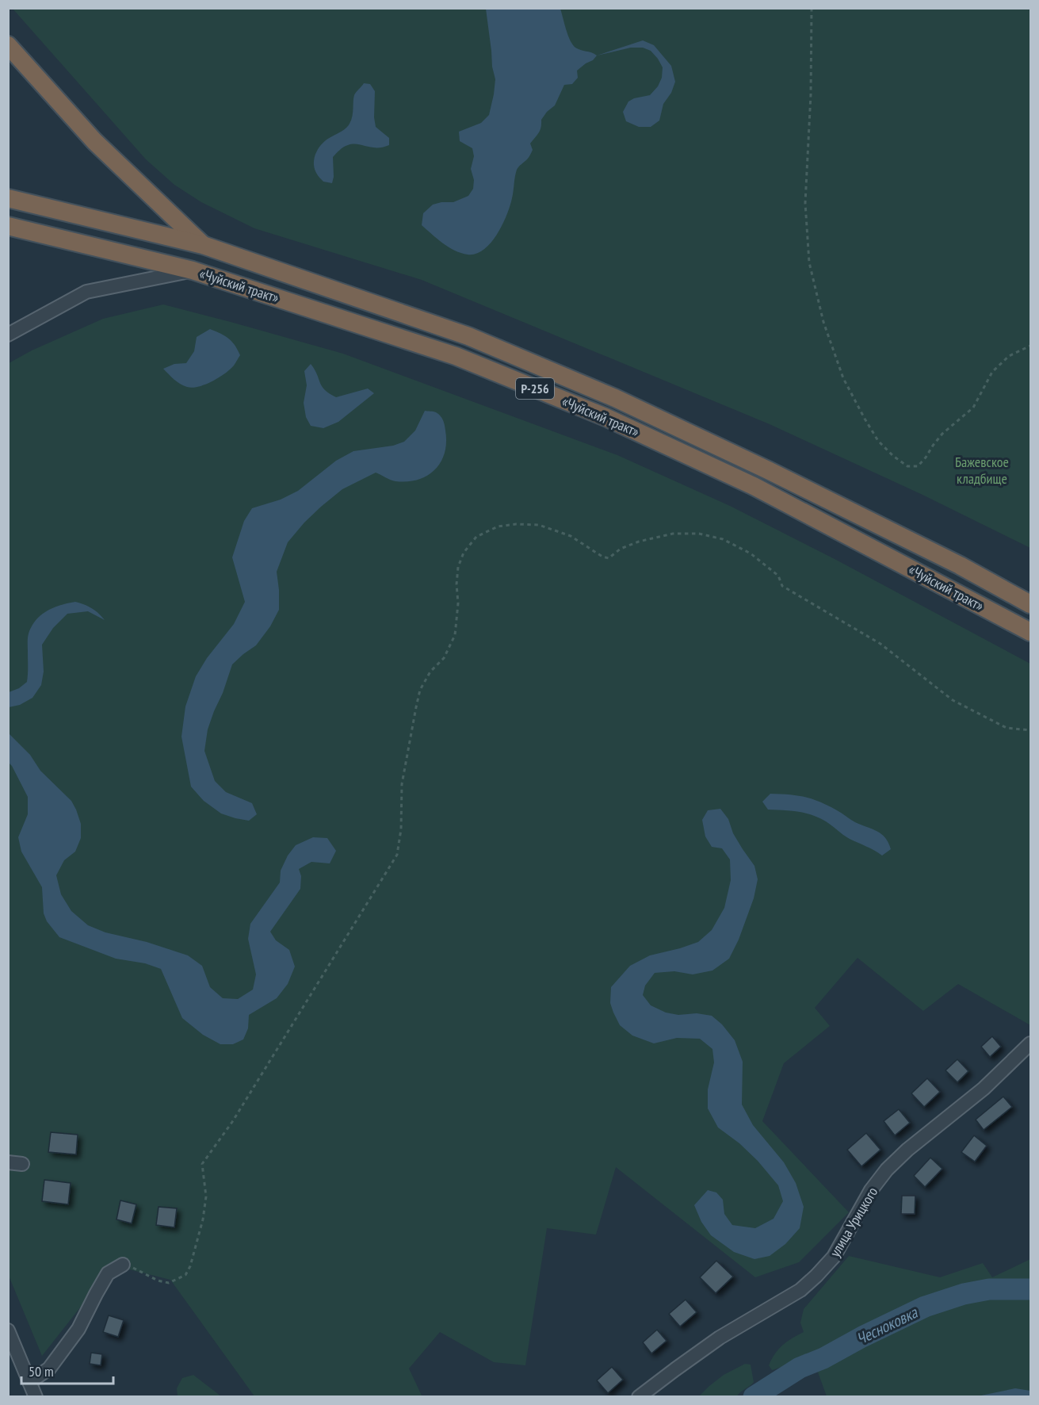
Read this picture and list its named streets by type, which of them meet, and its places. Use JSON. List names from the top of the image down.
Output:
{
  "streets": {
    "highway": ["«Чуйский тракт»", "Р-256"],
    "street": ["улица Урицкого"]
  },
  "water": ["Чесноковка"],
  "parks": ["Бажевское кладбище"],
  "scale_bar": "50 m"
}
